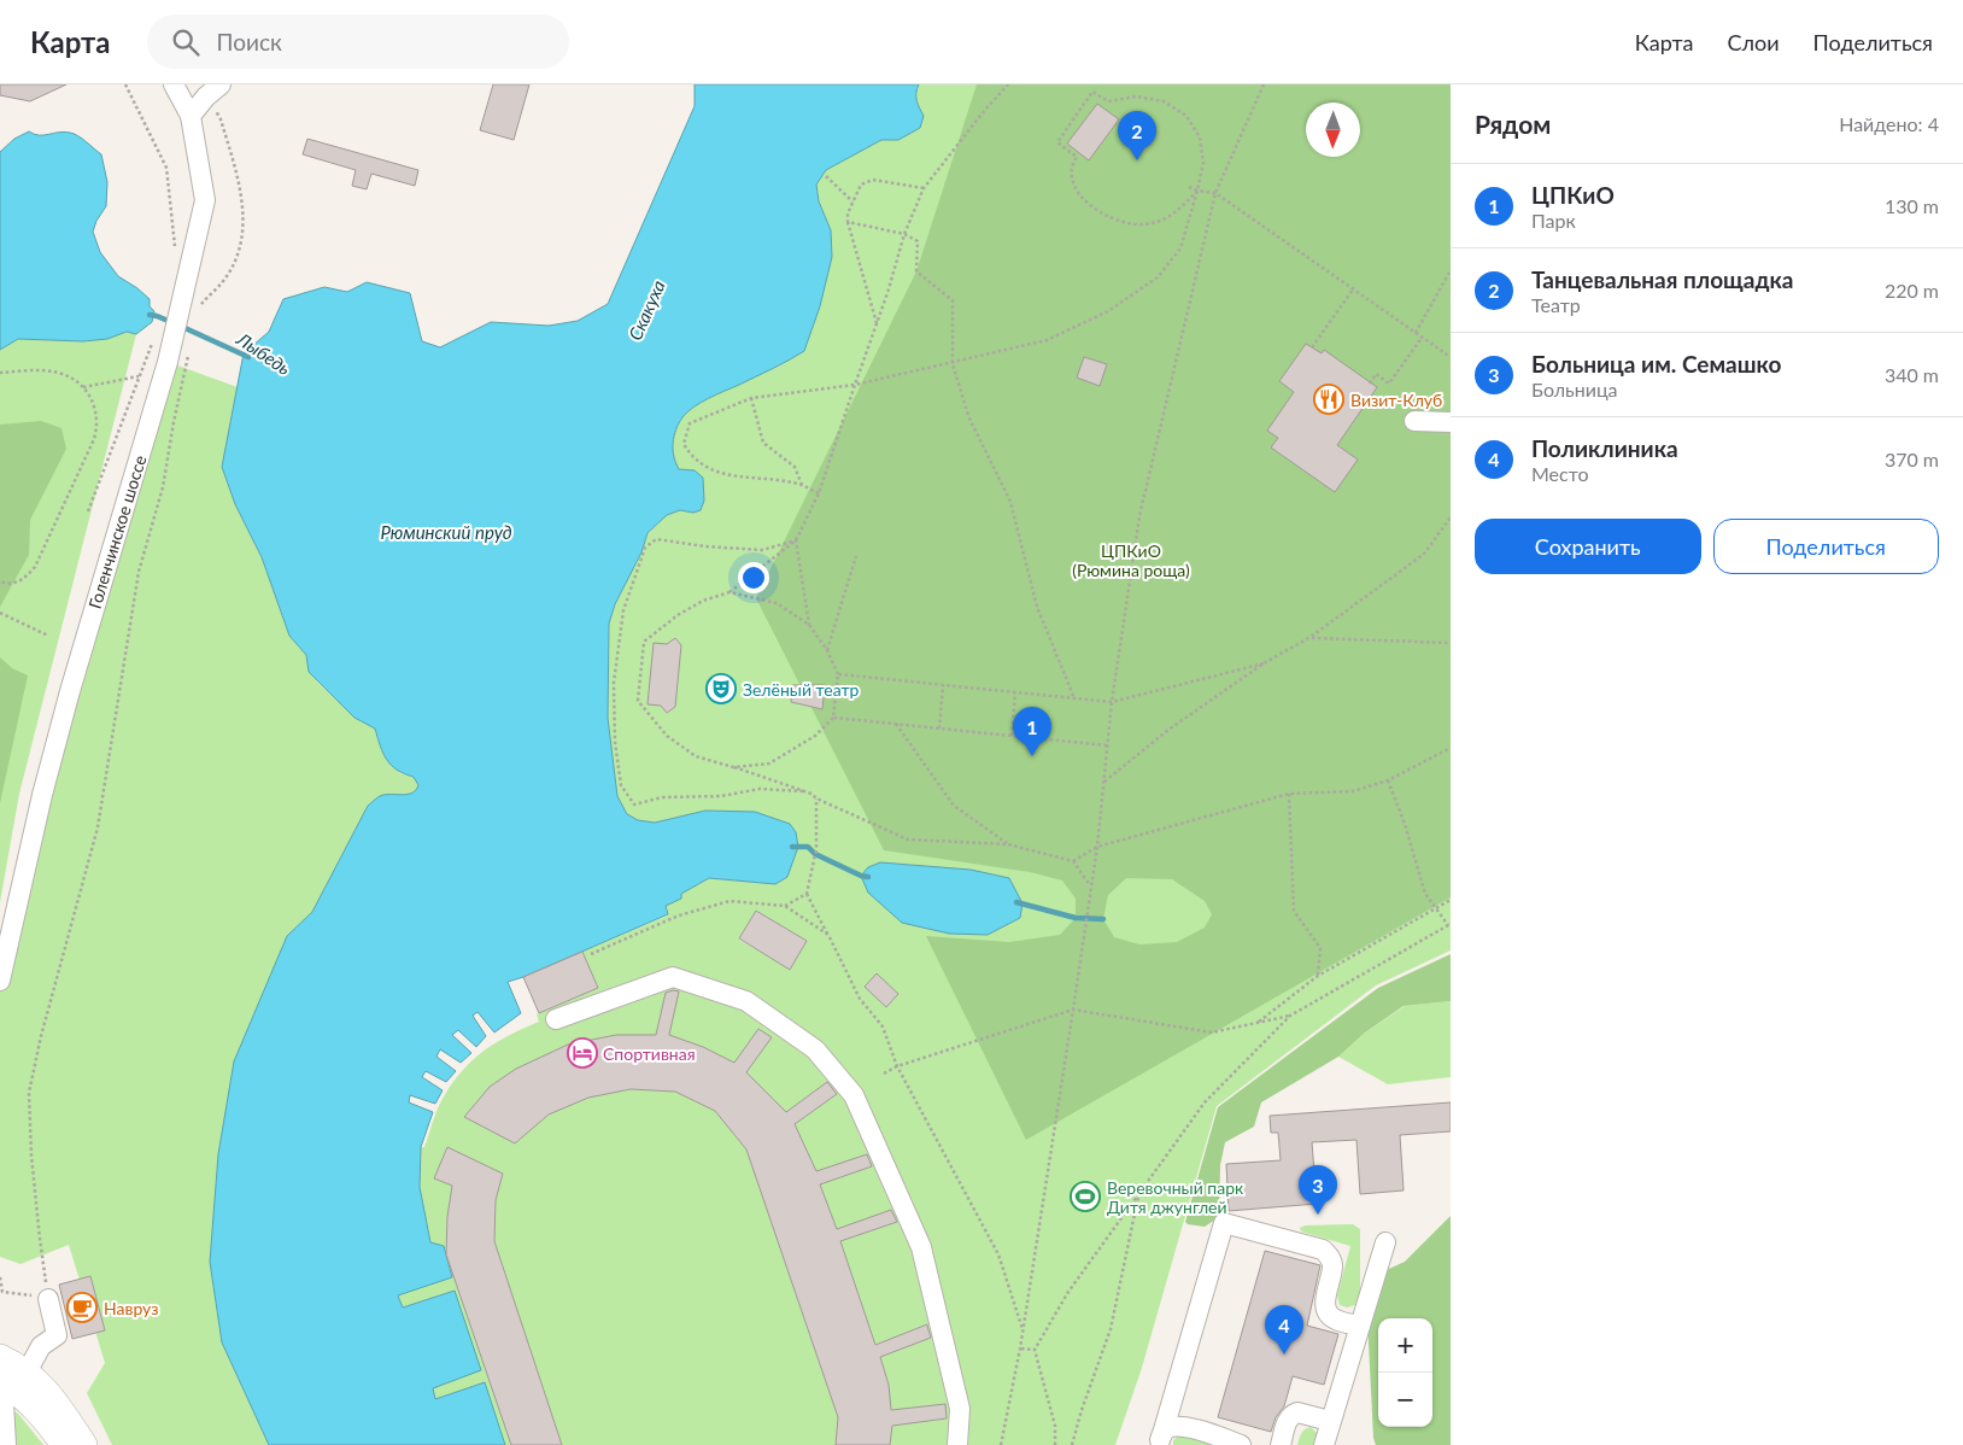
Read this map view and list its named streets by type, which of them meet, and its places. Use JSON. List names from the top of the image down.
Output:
{
  "streets": {
    "street": ["Голенчинское шоссе"]
  },
  "water": ["Скакуха", "Лыбедь", "Рюминский пруд"],
  "parks": ["ЦПКиО (Рюмина роща)"],
  "places": {
    "restaurant": ["Визит-Клуб"],
    "theatre": ["Зелёный театр"],
    "hotel": ["Спортивная"],
    "sports": ["Веревочный парк Дитя джунглей"],
    "cafe": ["Навруз"]
  },
  "north": "bottom",
  "page": {
    "header": "Карта",
    "search": "Поиск",
    "nav": ["Карта", "Слои", "Поделиться"],
    "heading": ["Рядом", "Найдено: 4"],
    "pins": [
      "2",
      "1",
      "3",
      "4"
    ],
    "list": [
      {
        "mark": "1",
        "name": "ЦПКиО",
        "note": "Парк",
        "value": "130 m"
      },
      {
        "mark": "2",
        "name": "Танцевальная площадка",
        "note": "Театр",
        "value": "220 m"
      },
      {
        "mark": "3",
        "name": "Больница им. Семашко",
        "note": "Больница",
        "value": "340 m"
      },
      {
        "mark": "4",
        "name": "Поликлиника",
        "note": "Место",
        "value": "370 m"
      }
    ],
    "buttons": ["Сохранить", "Поделиться"],
    "map_buttons": ["+", "−"]
  }
}
